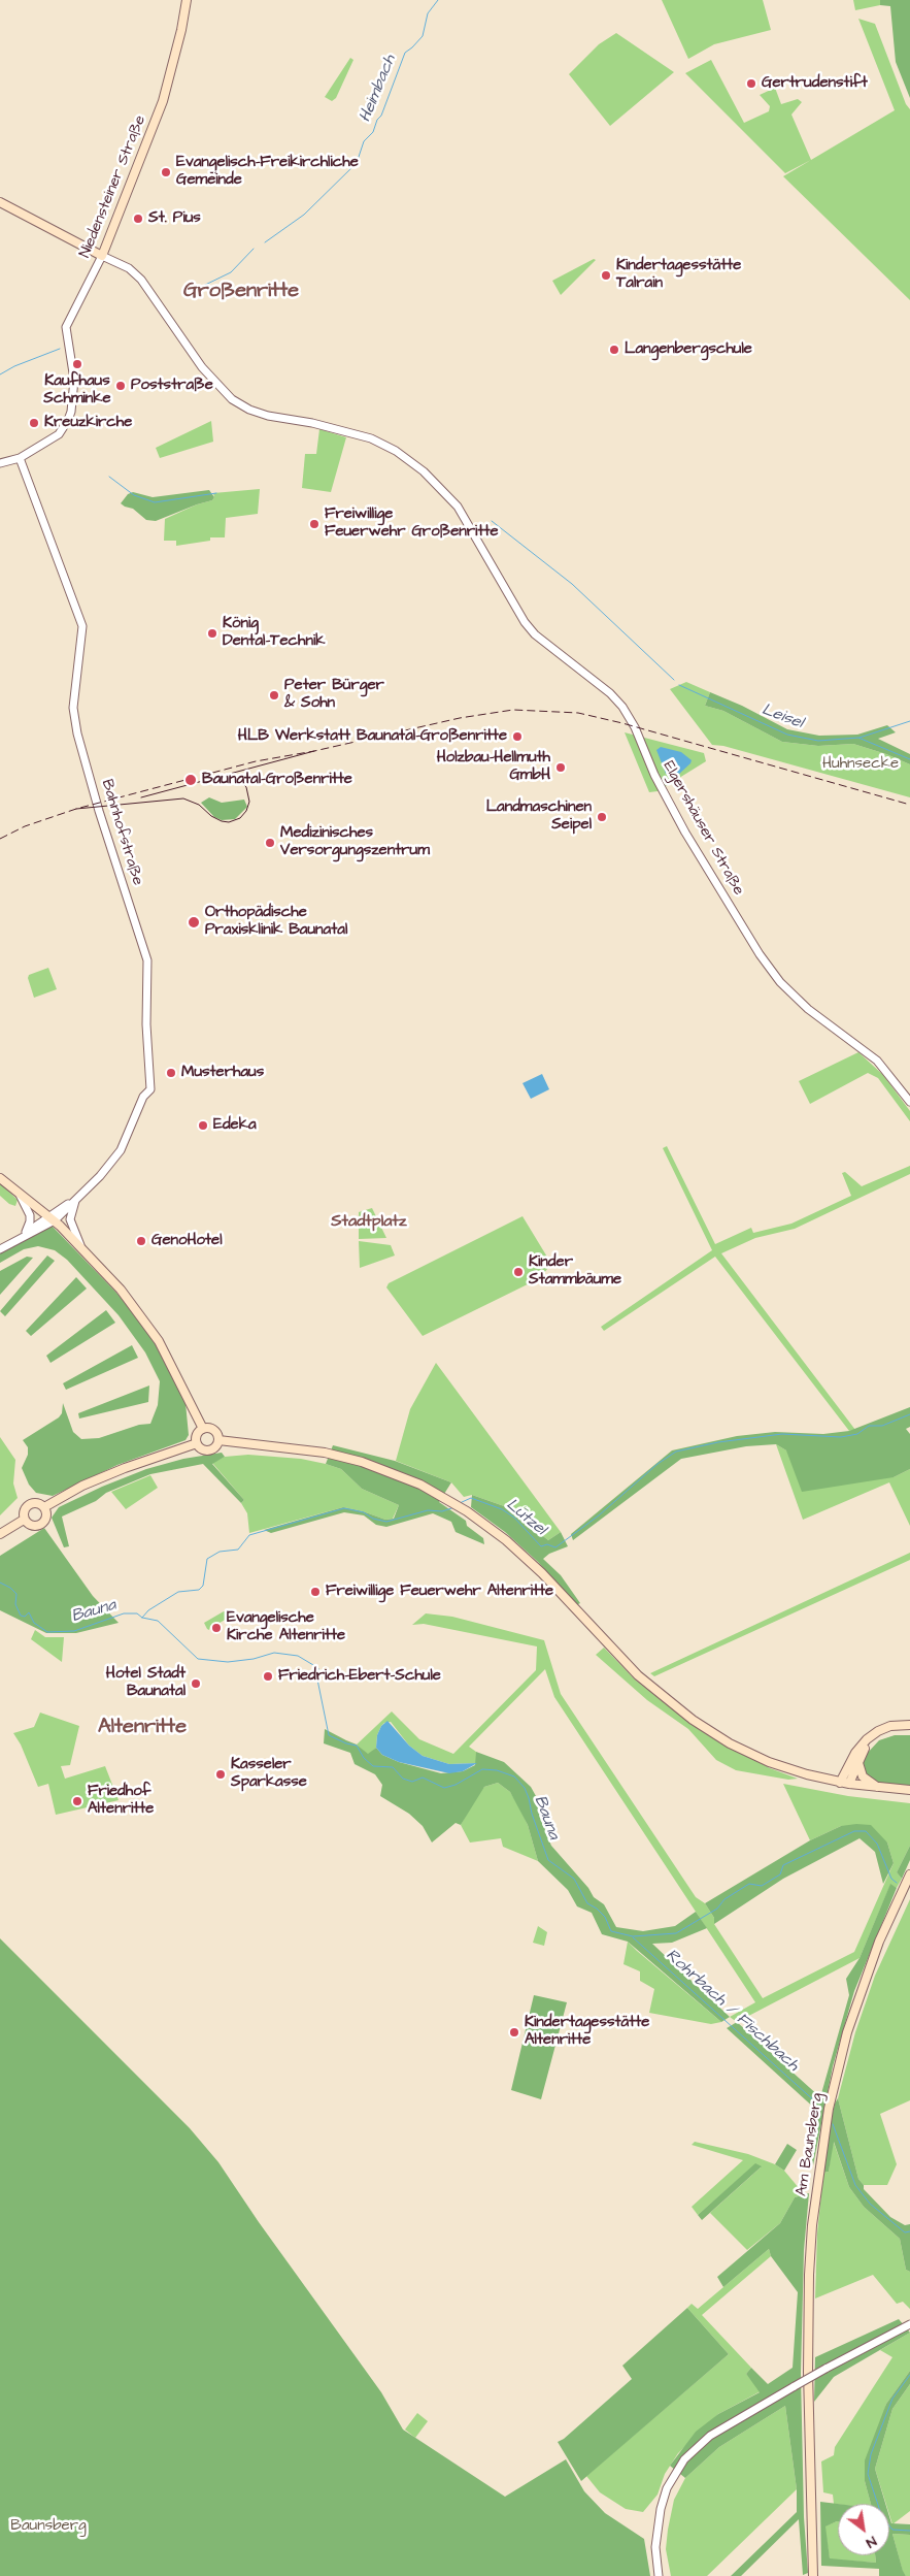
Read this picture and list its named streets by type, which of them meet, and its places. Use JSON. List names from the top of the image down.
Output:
{
  "streets": {
    "main road": ["Niedensteiner Straße", "Am Baunsberg"],
    "street": ["Elgershäuser Straße", "Bahnhofstraße"]
  },
  "crossings": [
    ["Niedensteiner Straße", "Elgershäuser Straße"],
    ["Niedensteiner Straße", "Bahnhofstraße"]
  ],
  "districts": ["Großenritte", "Stadtplatz", "Altenritte"],
  "water": [
    "Heimbach",
    "Leisel",
    "Lützel",
    "Bauna",
    "Rohrbach / Fischbach"
  ],
  "parks": ["Huhnsecke", "Baunsberg"],
  "places": [
    "Gertrudenstift",
    "Evangelisch-Freikirchliche Gemeinde",
    "St. Pius",
    "Kindertagesstätte Talrain",
    "Langenbergschule",
    "Kaufhaus Schminke",
    "Poststraße",
    "Kreuzkirche",
    "Freiwillige Feuerwehr Großenritte",
    "König Dental-Technik",
    "Peter Bürger & Sohn",
    "HLB Werkstatt Baunatal-Großenritte",
    "Holzbau-Hellmuth GmbH",
    "Baunatal-Großenritte",
    "Landmaschinen Seipel",
    "Medizinisches Versorgungszentrum",
    "Orthopädische Praxisklinik Baunatal",
    "Musterhaus",
    "Edeka",
    "GenoHotel",
    "Kinder Stammbäume",
    "Freiwillige Feuerwehr Altenritte",
    "Evangelische Kirche Altenritte",
    "Friedrich-Ebert-Schule",
    "Hotel Stadt Baunatal",
    "Kasseler Sparkasse",
    "Friedhof Altenritte",
    "Kindertagesstätte Altenritte"
  ],
  "north": "bottom right"
}
